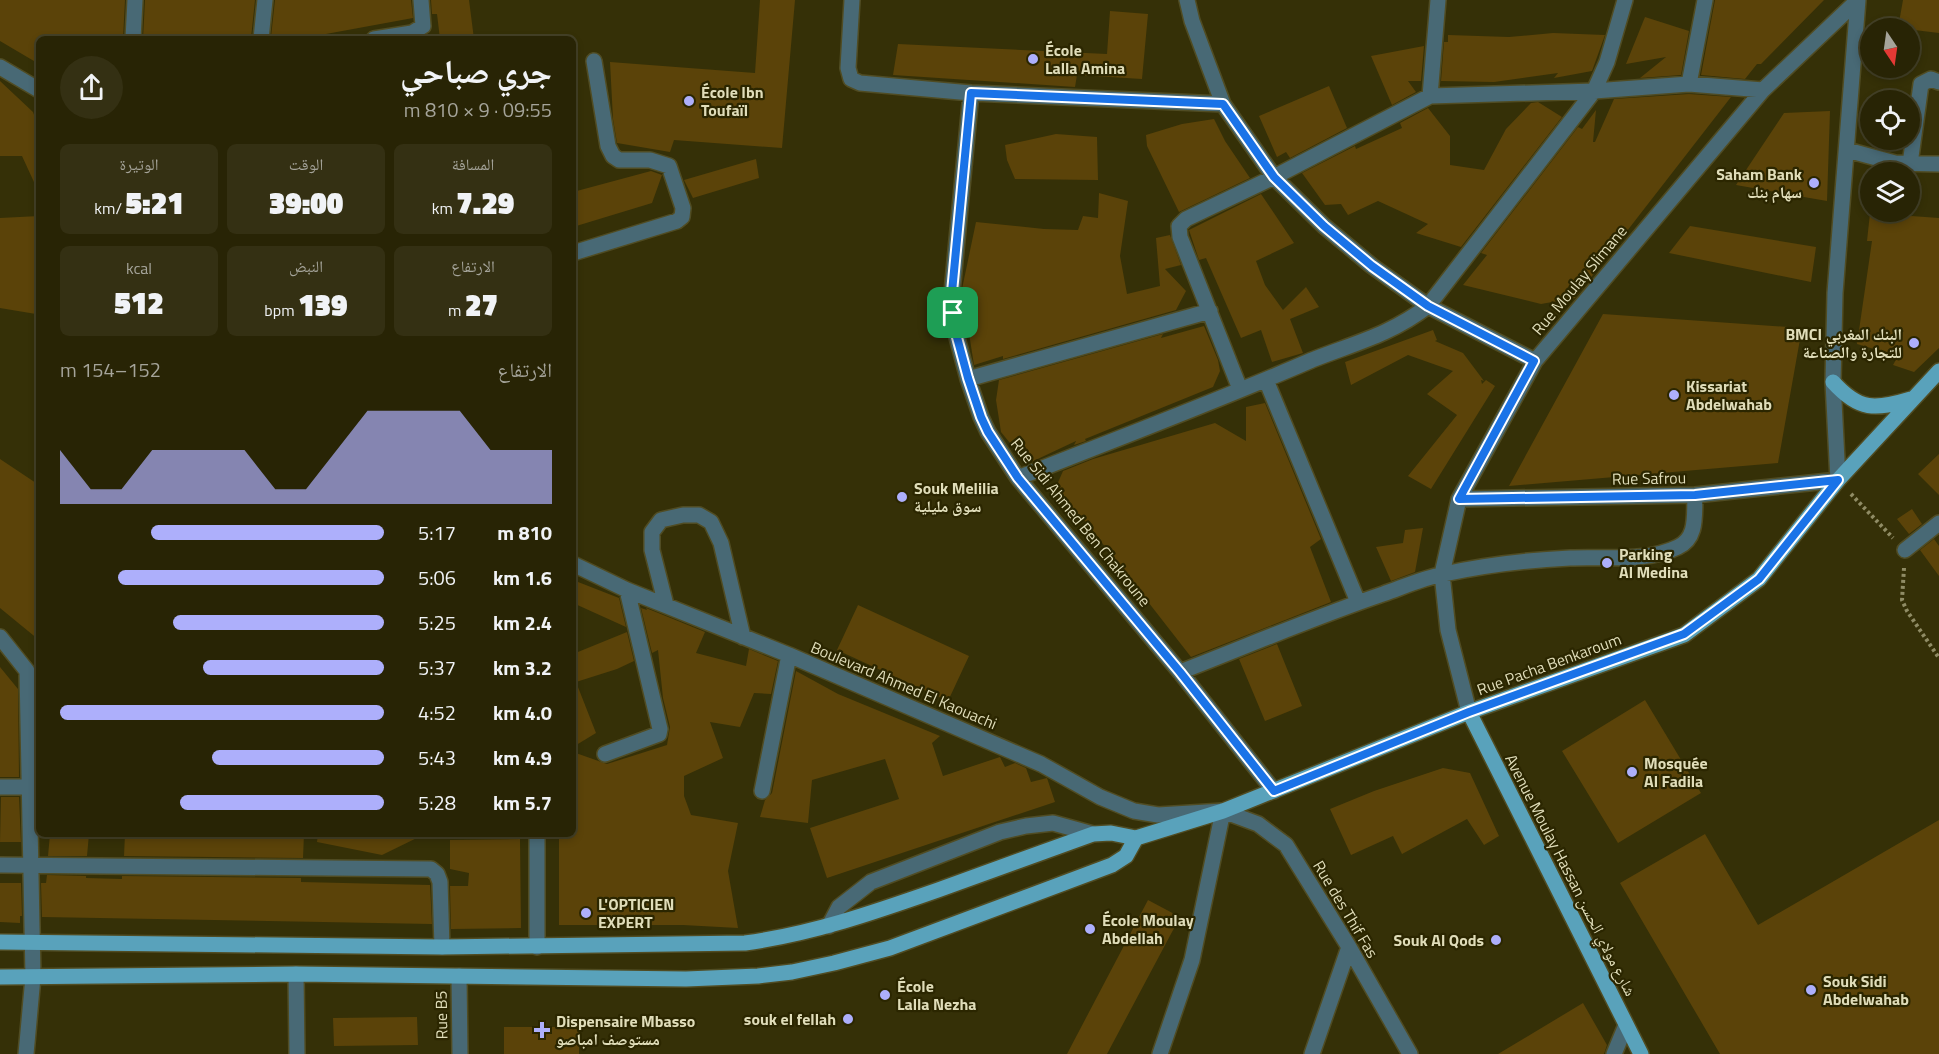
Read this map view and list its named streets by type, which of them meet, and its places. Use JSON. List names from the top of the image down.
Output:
{
  "streets": {
    "main road": ["Rue Pacha Benkaroum", "Avenue Moulay Hassan شارع مولاي الحسن"],
    "street": [
      "Rue Moulay Slimane",
      "Rue Safrou",
      "Rue Sidi Ahmed Ben Chakroune",
      "Boulevard Ahmed El Kaouachi",
      "Rue des Thif Fas",
      "Rue B5"
    ]
  },
  "crossings": [
    ["Rue Moulay Slimane", "Rue Safrou"],
    ["Rue Moulay Slimane", "Rue Pacha Benkaroum"],
    ["Rue Moulay Slimane", "Avenue Moulay Hassan شارع مولاي الحسن"],
    ["Rue Safrou", "Rue Pacha Benkaroum"],
    ["Rue Sidi Ahmed Ben Chakroune", "Rue Pacha Benkaroum"],
    ["Rue Pacha Benkaroum", "Boulevard Ahmed El Kaouachi"],
    ["Rue Pacha Benkaroum", "Avenue Moulay Hassan شارع مولاي الحسن"],
    ["Rue Pacha Benkaroum", "Rue des Thif Fas"],
    ["Boulevard Ahmed El Kaouachi", "Rue des Thif Fas"]
  ],
  "places": {
    "other": [
      "École Lalla Amina",
      "École Ibn Toufaïl",
      "Saham Bank سهام بنك",
      "BMCI البنك المغربي للتجارة والصناعة",
      "Kissariat Abdelwahab",
      "Souk Melilia سوق مليلية",
      "Parking Al Medina",
      "Mosquée Al Fadila",
      "L'OPTICIEN EXPERT",
      "École Moulay Abdellah",
      "Souk Al Qods",
      "Souk Sidi Abdelwahab",
      "École Lalla Nezha",
      "souk el fellah"
    ],
    "health": ["Dispensaire Mbasso مستوصف امباصو"]
  },
  "north": "bottom",
  "page": {
    "heading": ["جري صباحي", "09:55 · 9 × 810 m"],
    "stats": [
      ["المسافة", "7.29 km"],
      ["الوقت", "39:00"],
      ["الوتيرة", "5:21 /km"],
      ["الارتفاع", "27 m"],
      ["النبض", "139 bpm"],
      ["kcal", "512"]
    ],
    "chart": ["الارتفاع", "152–154 m"],
    "list": [
      {
        "name": "810 m",
        "note": "5:17"
      },
      {
        "name": "1.6 km",
        "note": "5:06"
      },
      {
        "name": "2.4 km",
        "note": "5:25"
      },
      {
        "name": "3.2 km",
        "note": "5:37"
      },
      {
        "name": "4.0 km",
        "note": "4:52"
      },
      {
        "name": "4.9 km",
        "note": "5:43"
      },
      {
        "name": "5.7 km",
        "note": "5:28"
      }
    ]
  }
}
